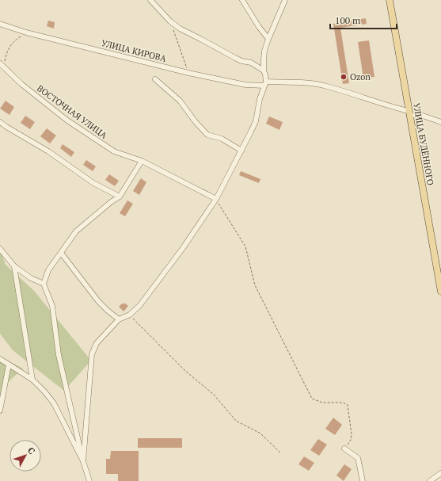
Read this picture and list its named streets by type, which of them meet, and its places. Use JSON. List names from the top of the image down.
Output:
{
  "streets": {
    "main road": ["УЛИЦА БУДЁННОГО"],
    "street": ["УЛИЦА КИРОВА", "ВОСТОЧНАЯ УЛИЦА"]
  },
  "crossings": [
    ["УЛИЦА КИРОВА", "УЛИЦА БУДЁННОГО"]
  ],
  "places": ["Ozon"],
  "scale_bar": "100 m",
  "north": "top right"
}
